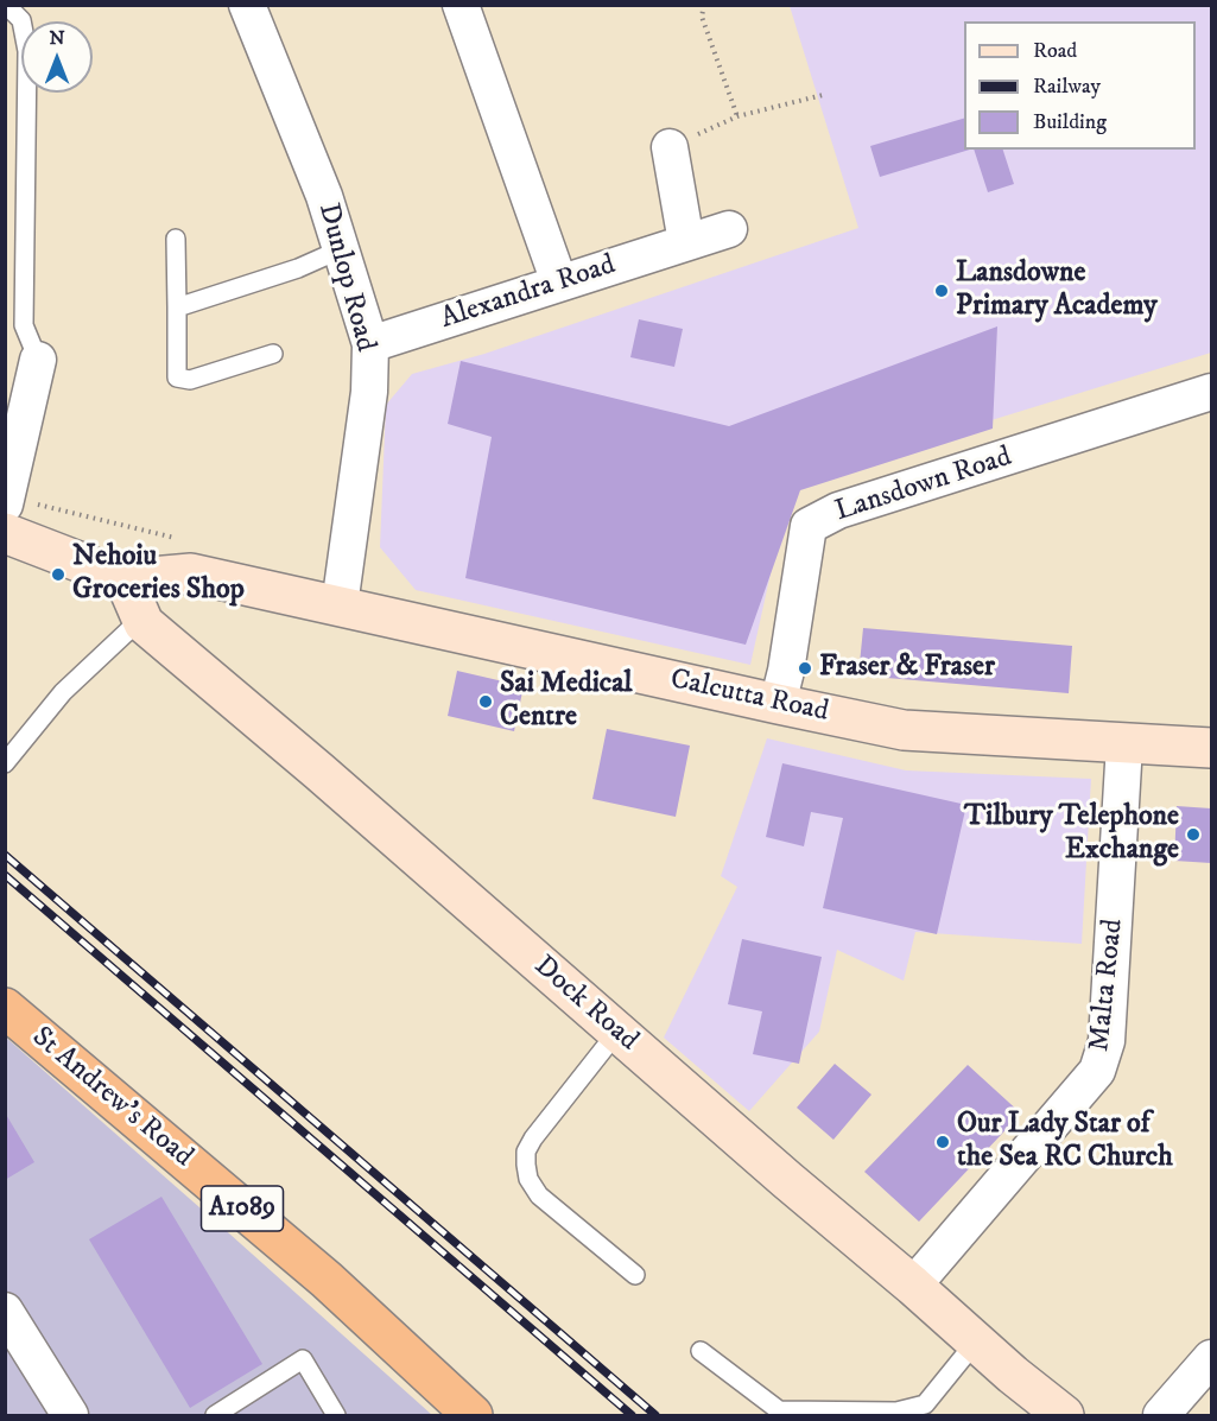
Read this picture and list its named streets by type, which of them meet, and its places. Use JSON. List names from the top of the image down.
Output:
{
  "streets": {
    "highway": ["St Andrew's Road", "A1089"],
    "street": [
      "Dunlop Road",
      "Alexandra Road",
      "Lansdown Road",
      "Calcutta Road",
      "Malta Road",
      "Dock Road"
    ]
  },
  "crossings": [
    ["Dunlop Road", "Alexandra Road"],
    ["Dunlop Road", "Calcutta Road"],
    ["Lansdown Road", "Calcutta Road"],
    ["Calcutta Road", "Malta Road"],
    ["Calcutta Road", "Dock Road"],
    ["Malta Road", "Dock Road"]
  ],
  "places": [
    "Lansdowne Primary Academy",
    "Nehoiu Groceries Shop",
    "Fraser & Fraser",
    "Sai Medical Centre",
    "Tilbury Telephone Exchange",
    "Our Lady Star of the Sea RC Church"
  ],
  "legend": ["Road", "Railway", "Building"],
  "north": "top"
}
